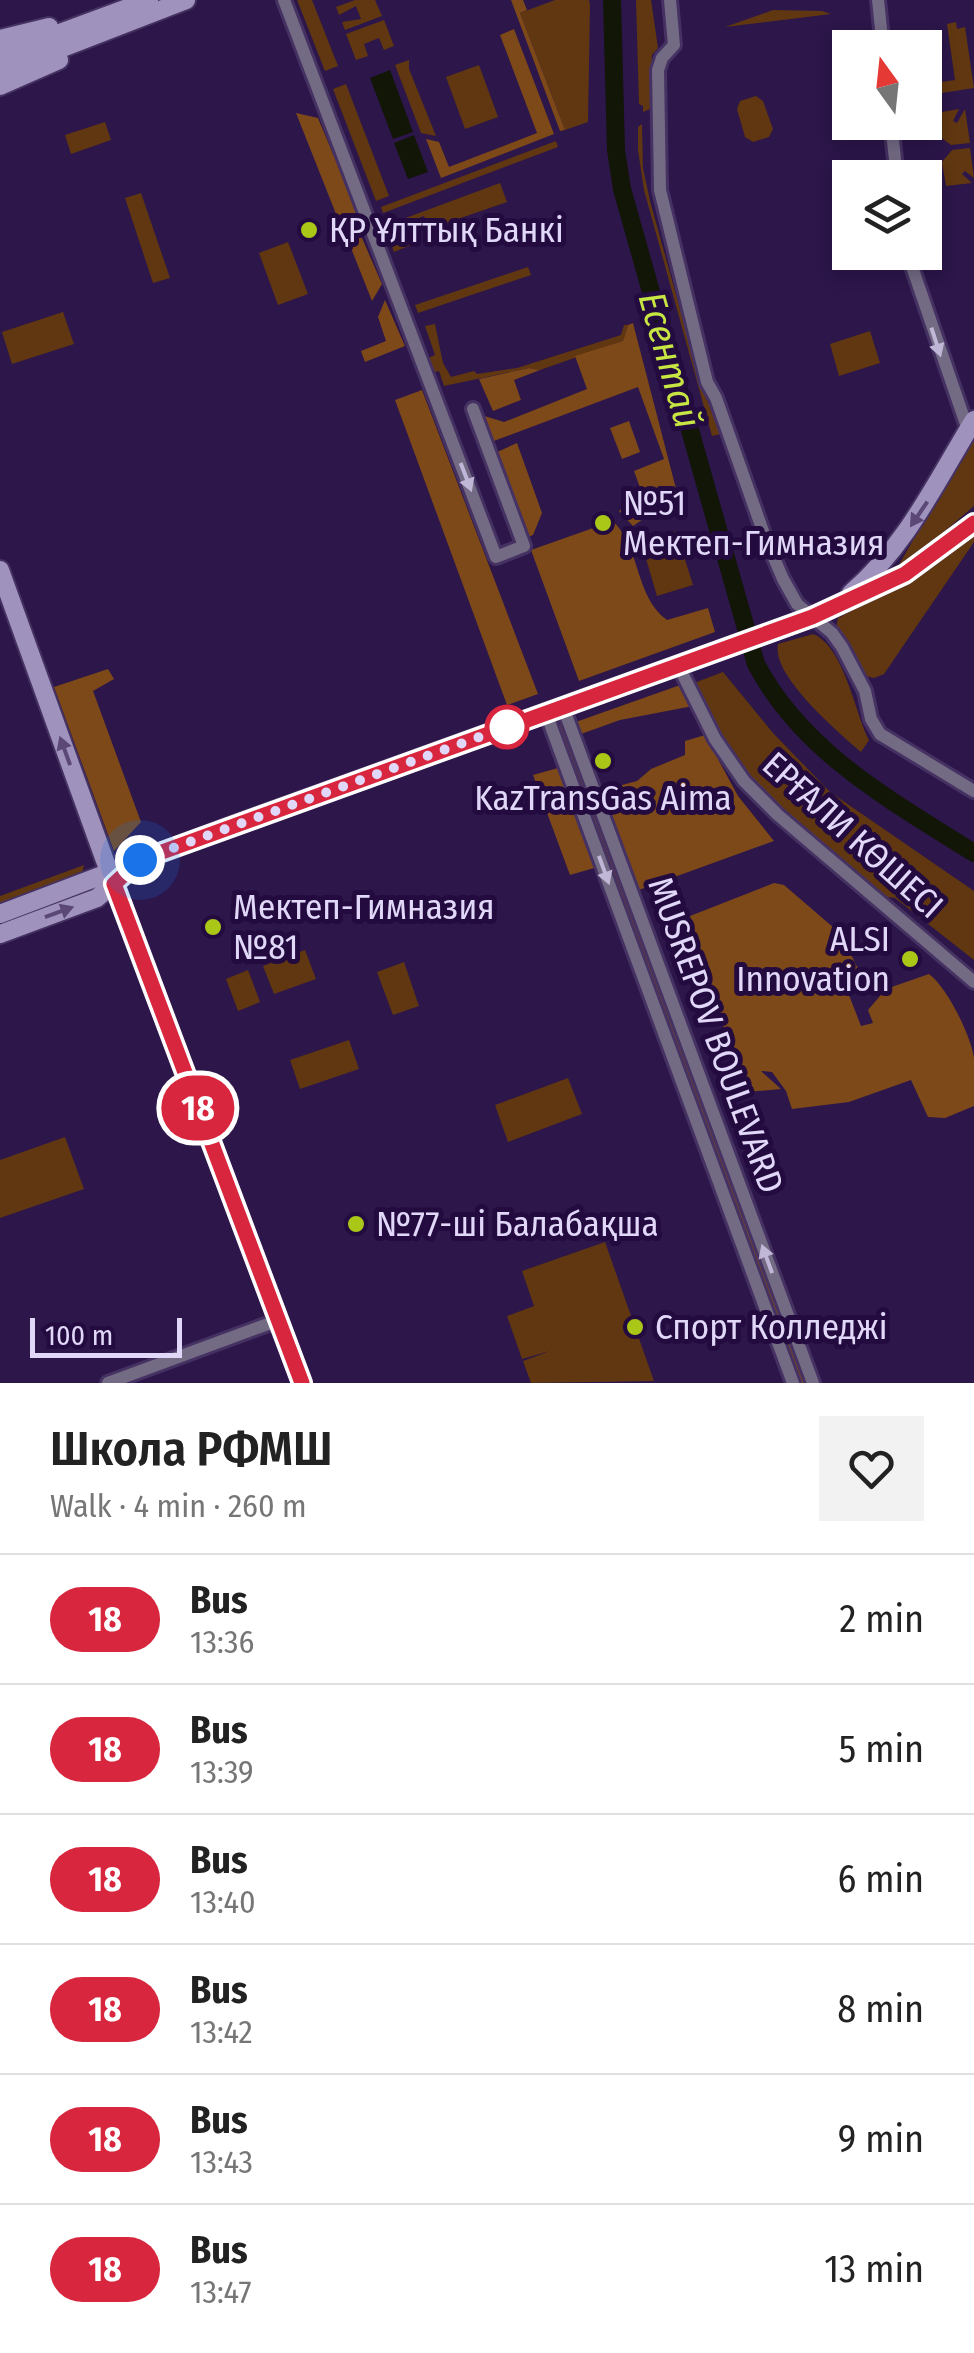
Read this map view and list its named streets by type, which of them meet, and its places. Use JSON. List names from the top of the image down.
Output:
{
  "streets": {
    "street": ["ЕРҒАЛИ КӨШЕСІ", "MUSREPOV BOULEVARD"]
  },
  "water": ["Есентай"],
  "places": [
    "ҚР Ұлттық Банкі",
    "№51 Мектеп-Гимназия",
    "KazTransGas Aima",
    "Мектеп-Гимназия №81",
    "ALSI Innovation",
    "№77-ші Балабақша",
    "Спорт Колледжі"
  ],
  "lines": ["bus line 18"],
  "scale_bar": "100 m",
  "north": "top",
  "page": {
    "on_map": "18",
    "scale": "100 m",
    "heading": ["Школа РФМШ", "Walk · 4 min · 260 m"],
    "list": [
      {
        "mark": "18",
        "name": "Bus",
        "note": "13:36",
        "value": "2 min"
      },
      {
        "mark": "18",
        "name": "Bus",
        "note": "13:39",
        "value": "5 min"
      },
      {
        "mark": "18",
        "name": "Bus",
        "note": "13:40",
        "value": "6 min"
      },
      {
        "mark": "18",
        "name": "Bus",
        "note": "13:42",
        "value": "8 min"
      },
      {
        "mark": "18",
        "name": "Bus",
        "note": "13:43",
        "value": "9 min"
      },
      {
        "mark": "18",
        "name": "Bus",
        "note": "13:47",
        "value": "13 min"
      }
    ]
  }
}
